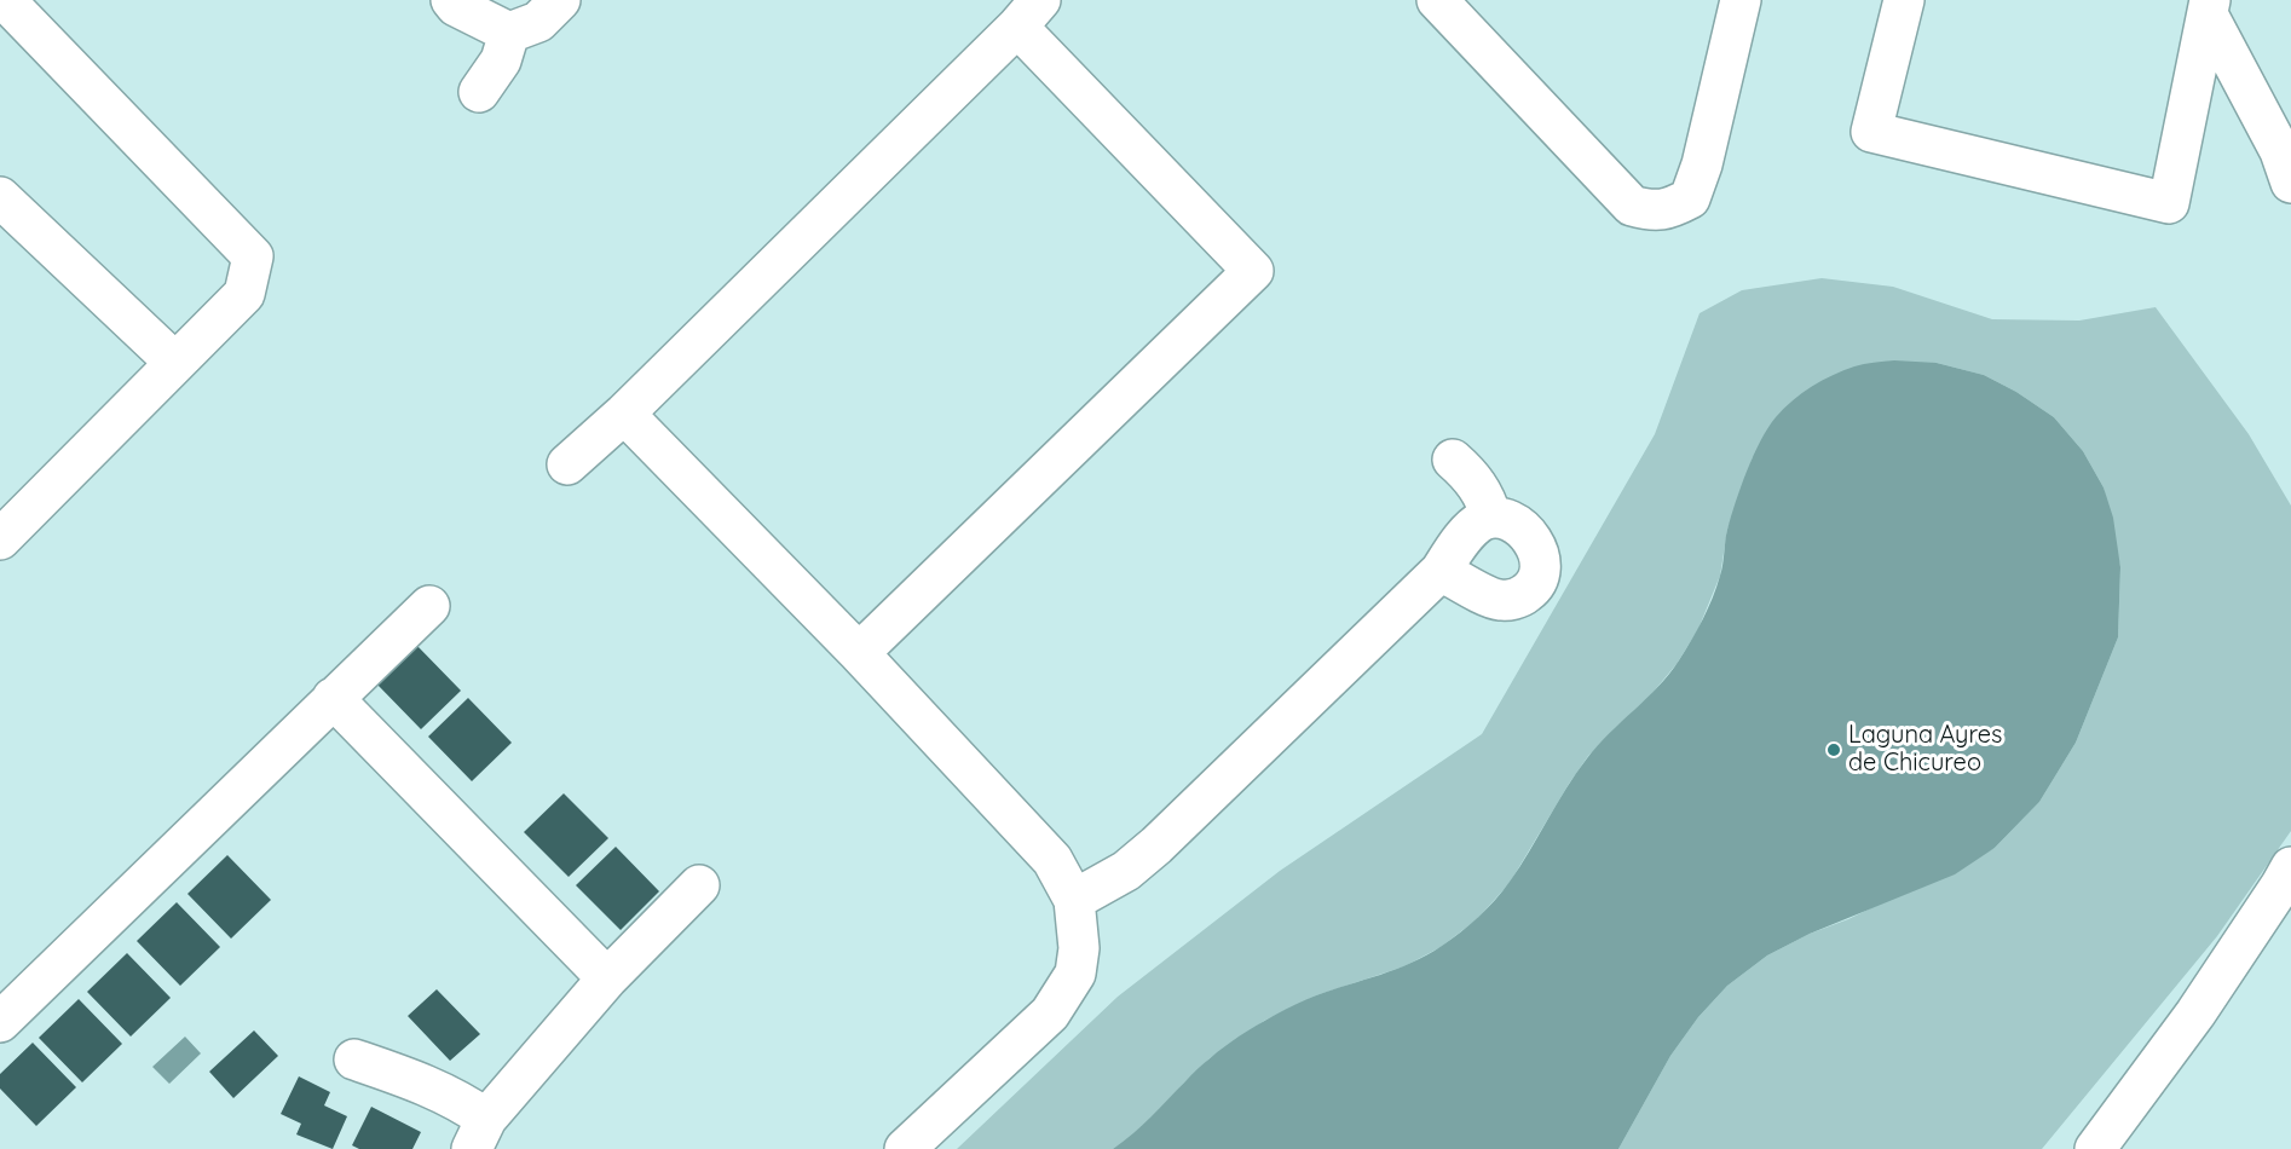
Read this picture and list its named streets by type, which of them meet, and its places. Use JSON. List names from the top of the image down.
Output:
{
  "places": ["Laguna Ayres de Chicureo"]
}
